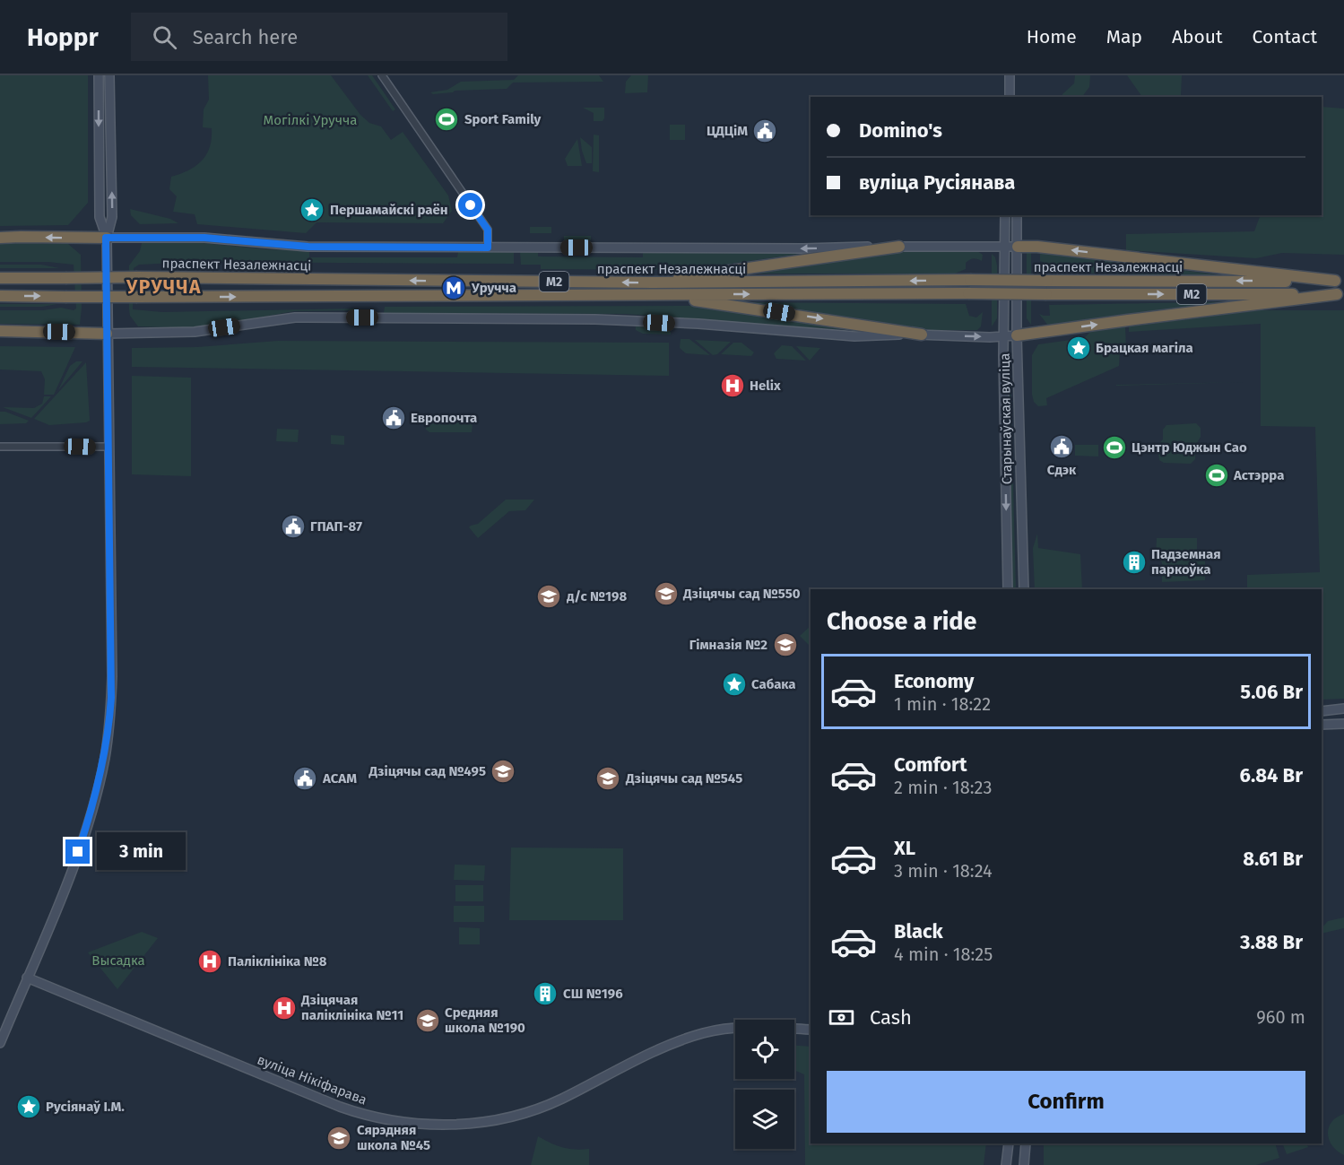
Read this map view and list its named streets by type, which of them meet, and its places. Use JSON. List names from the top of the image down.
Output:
{
  "streets": {
    "highway": ["праспект Незалежнасці", "М2"],
    "main road": ["Старынаўская вуліца", "вуліца Нікіфарава"]
  },
  "districts": ["УРУЧЧА"],
  "parks": ["Могілкі Уручча", "Высадка"],
  "places": {
    "sports": ["Sport Family", "Цэнтр Юджын Сао", "Астэрра"],
    "public building": [
      "ЦДЦіМ",
      "Европочта",
      "Сдэк",
      "ГПАП-87",
      "АСАМ"
    ],
    "place": [
      "Першамайскі раён",
      "Брацкая магіла",
      "Сабака",
      "Русіянаў І.М."
    ],
    "metro station": ["Уручча"],
    "hospital": ["Helix", "Паліклініка №8", "Дзіцячая паліклініка №11"],
    "building": ["Падземная паркоўка", "СШ №196"],
    "school or university": [
      "Дзіцячы сад №550",
      "д/с №198",
      "Гімназія №2",
      "Дзіцячы сад №495",
      "Дзіцячы сад №545",
      "Средняя школа №190",
      "Сярэдняя школа №45"
    ]
  },
  "page": {
    "header": "Hoppr",
    "search": "Search here",
    "nav": [
      "Home",
      "Map",
      "About",
      "Contact"
    ],
    "banner": ["Domino's", "вуліца Русіянава"],
    "heading": "Choose a ride",
    "list": [
      {
        "name": "Economy",
        "note": "1 min · 18:22",
        "value": "5.06 Br"
      },
      {
        "name": "Comfort",
        "note": "2 min · 18:23",
        "value": "6.84 Br"
      },
      {
        "name": "XL",
        "note": "3 min · 18:24",
        "value": "8.61 Br"
      },
      {
        "name": "Black",
        "note": "4 min · 18:25",
        "value": "3.88 Br"
      }
    ],
    "bubble": "3 min",
    "pay": ["Cash", "960 m"],
    "buttons": "Confirm"
  }
}
